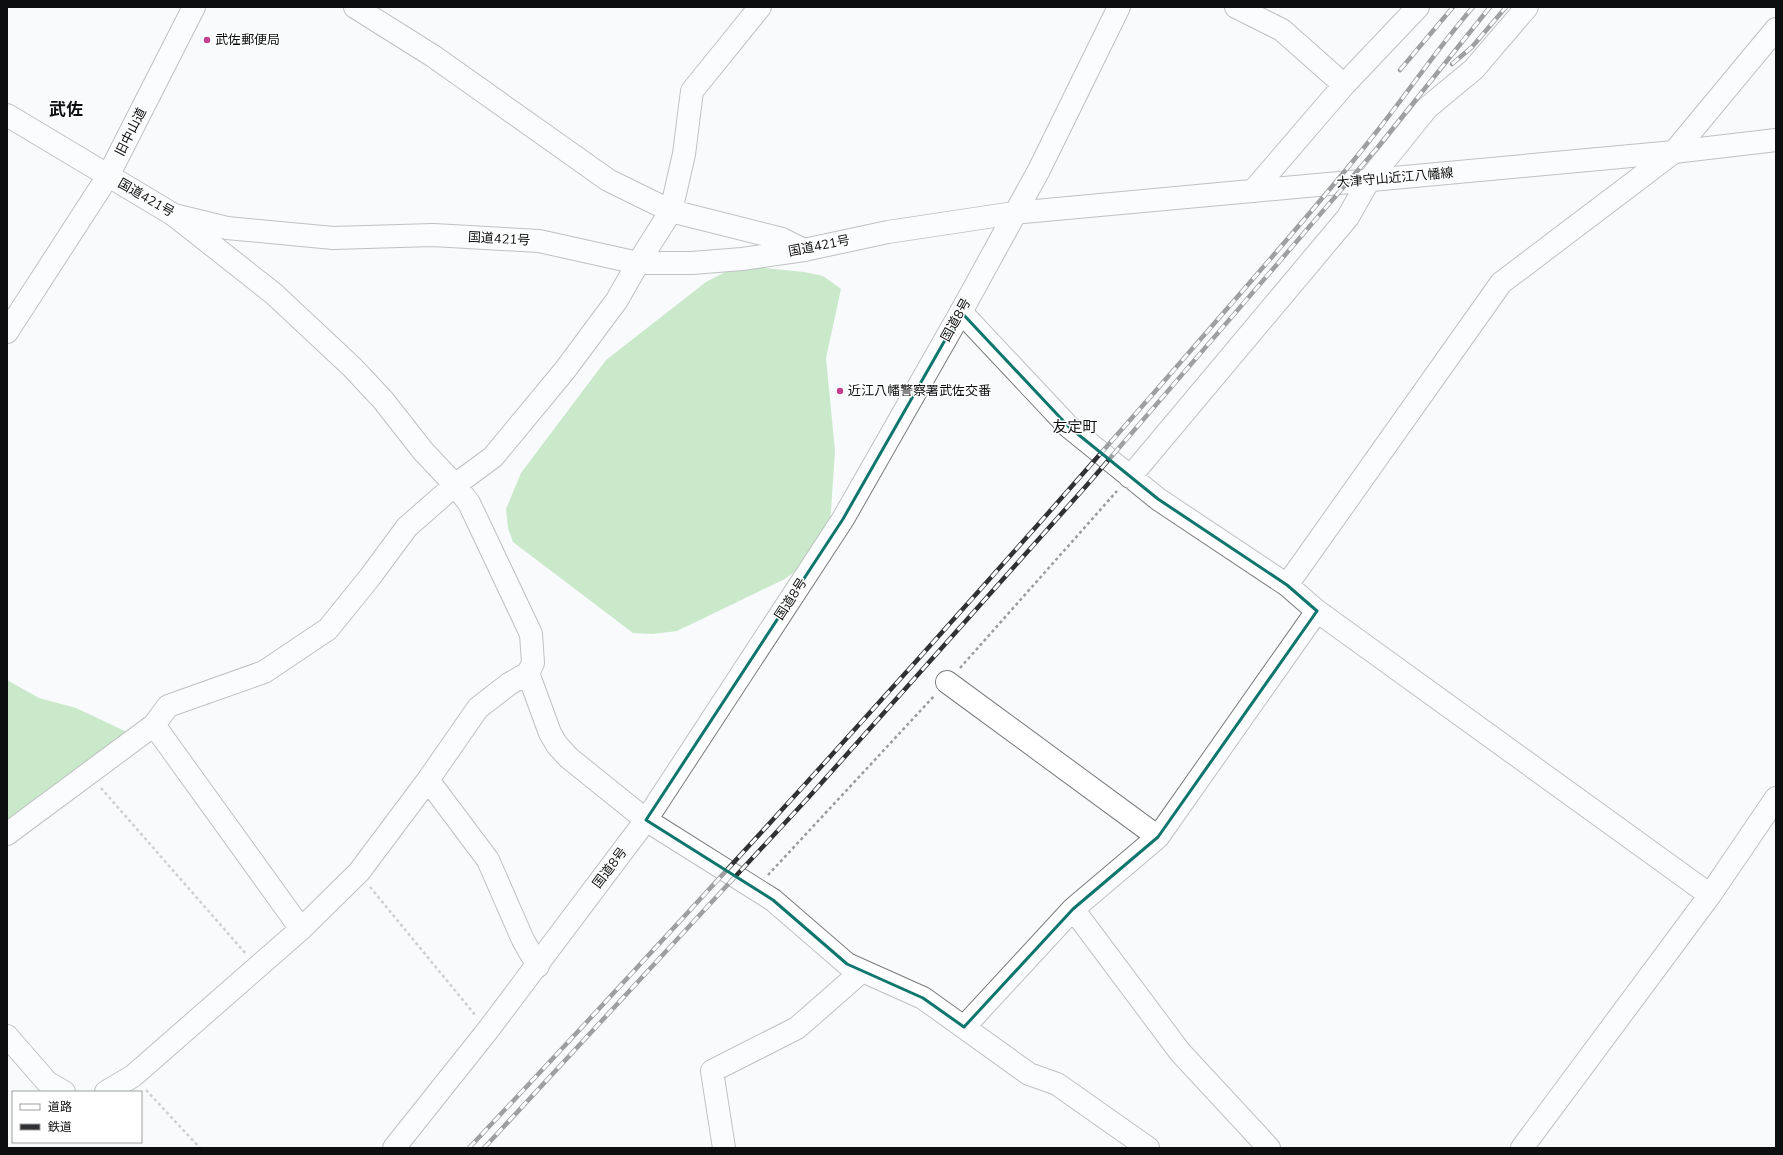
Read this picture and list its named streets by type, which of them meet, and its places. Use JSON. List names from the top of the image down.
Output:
{
  "streets": {
    "main road": [
      "旧中山道",
      "大津守山近江八幡線",
      "国道421号",
      "国道8号"
    ]
  },
  "crossings": [
    ["旧中山道", "国道421号"],
    ["大津守山近江八幡線", "国道421号"],
    ["大津守山近江八幡線", "国道8号"],
    ["国道421号", "国道8号"]
  ],
  "districts": ["武佐", "友定町"],
  "places": ["武佐郵便局", "近江八幡警察署武佐交番"],
  "legend": ["道路", "鉄道"]
}
